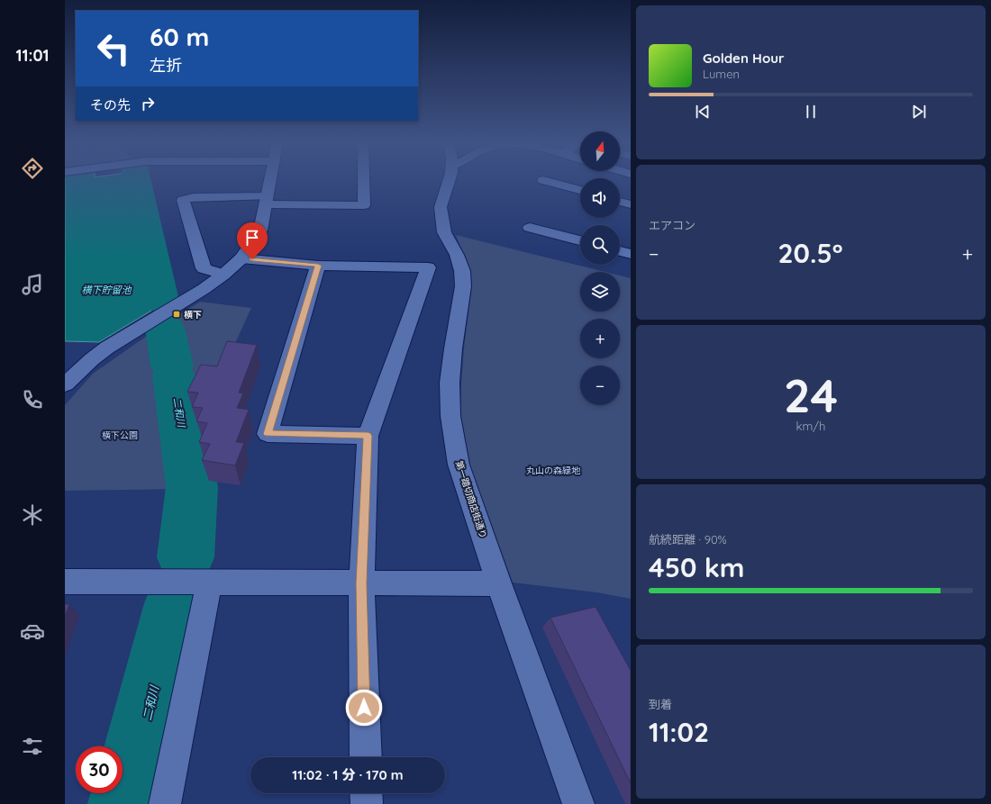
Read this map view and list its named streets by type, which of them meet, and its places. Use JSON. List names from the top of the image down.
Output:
{
  "streets": {
    "street": ["第一踏切商店街通り"]
  },
  "water": ["横下貯留池", "二和川"],
  "parks": ["横下公園", "丸山の森緑地"],
  "places": {
    "transit": ["横下"]
  },
  "north": "top",
  "page": {
    "tabs": "11:01",
    "turn": ["60 m", "左折"],
    "song": ["Golden Hour", "Lumen"],
    "then": "その先",
    "map_buttons": ["+", "−"],
    "tile": [
      "エアコン",
      ["24", "km/h"],
      ["航続距離 · 90%", "450 km"],
      ["到着", "11:02"]
    ],
    "heat": ["−", "20.5°", "+"],
    "limit": "30",
    "trip": "11:02 · 1 分 · 170 m"
  }
}
